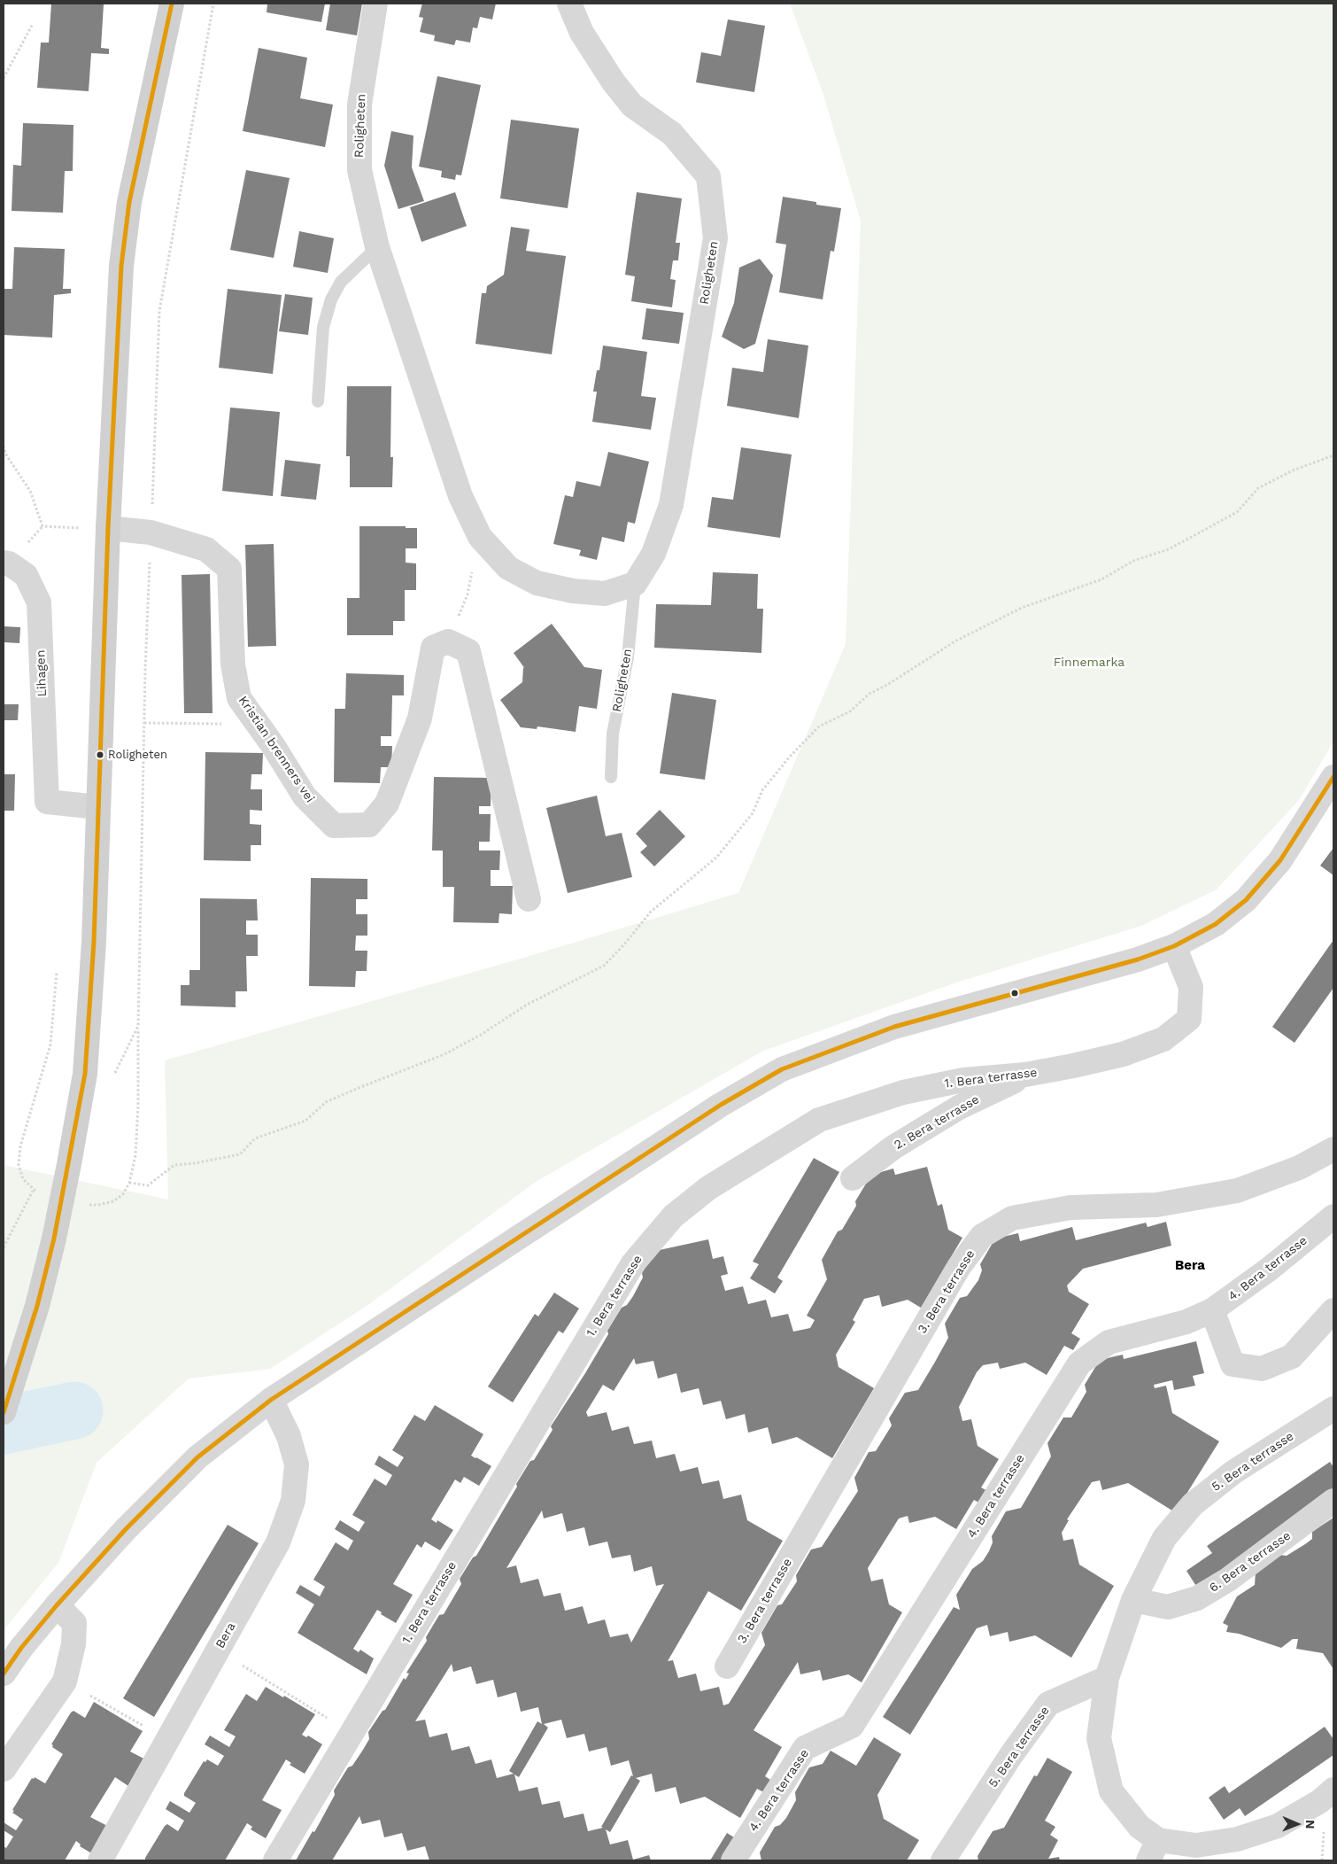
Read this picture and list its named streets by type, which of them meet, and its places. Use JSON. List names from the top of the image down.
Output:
{
  "streets": {
    "street": [
      "Roligheten",
      "Lihagen",
      "Kristian brenners vei",
      "1. Bera terrasse",
      "2. Bera terrasse",
      "4. Bera terrasse",
      "3. Bera terrasse",
      "5. Bera terrasse",
      "6. Bera terrasse",
      "Bera"
    ]
  },
  "crossings": [
    ["1. Bera terrasse", "2. Bera terrasse"],
    ["5. Bera terrasse", "6. Bera terrasse"]
  ],
  "districts": ["Bera"],
  "parks": ["Finnemarka"],
  "places": ["Roligheten"],
  "north": "right"
}
